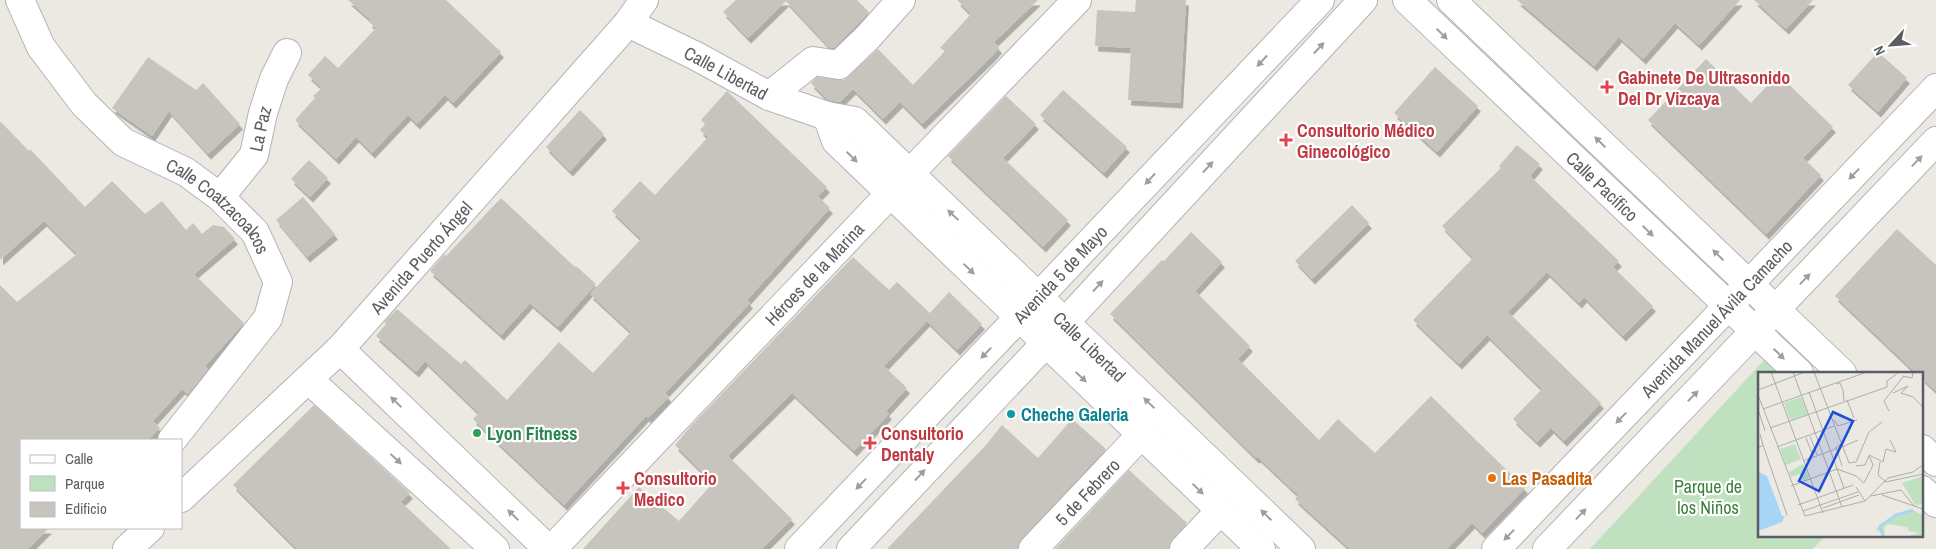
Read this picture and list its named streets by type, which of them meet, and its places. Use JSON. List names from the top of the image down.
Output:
{
  "streets": {
    "street": [
      "Calle Libertad",
      "La Paz",
      "Calle Pacífico",
      "Calle Coatzacoalcos",
      "Avenida Puerto Ángel",
      "Héroes de la Marina",
      "Avenida 5 de Mayo",
      "Avenida Manuel Ávila Camacho",
      "5 de Febrero"
    ]
  },
  "crossings": [
    ["Calle Libertad", "Avenida Puerto Ángel"],
    ["Calle Libertad", "Héroes de la Marina"],
    ["Calle Libertad", "Avenida 5 de Mayo"],
    ["Calle Libertad", "5 de Febrero"],
    ["La Paz", "Calle Coatzacoalcos"],
    ["Calle Pacífico", "Avenida Manuel Ávila Camacho"]
  ],
  "parks": ["Parque de los Niños"],
  "places": {
    "health": [
      "Gabinete De Ultrasonido Del Dr Vizcaya",
      "Consultorio Médico Ginecológico",
      "Consultorio Dentaly",
      "Consultorio Medico"
    ],
    "other": ["Cheche Galeria", "Lyon Fitness", "Las Pasadita"]
  },
  "legend": ["Calle", "Parque", "Edificio"],
  "north": "bottom left"
}
